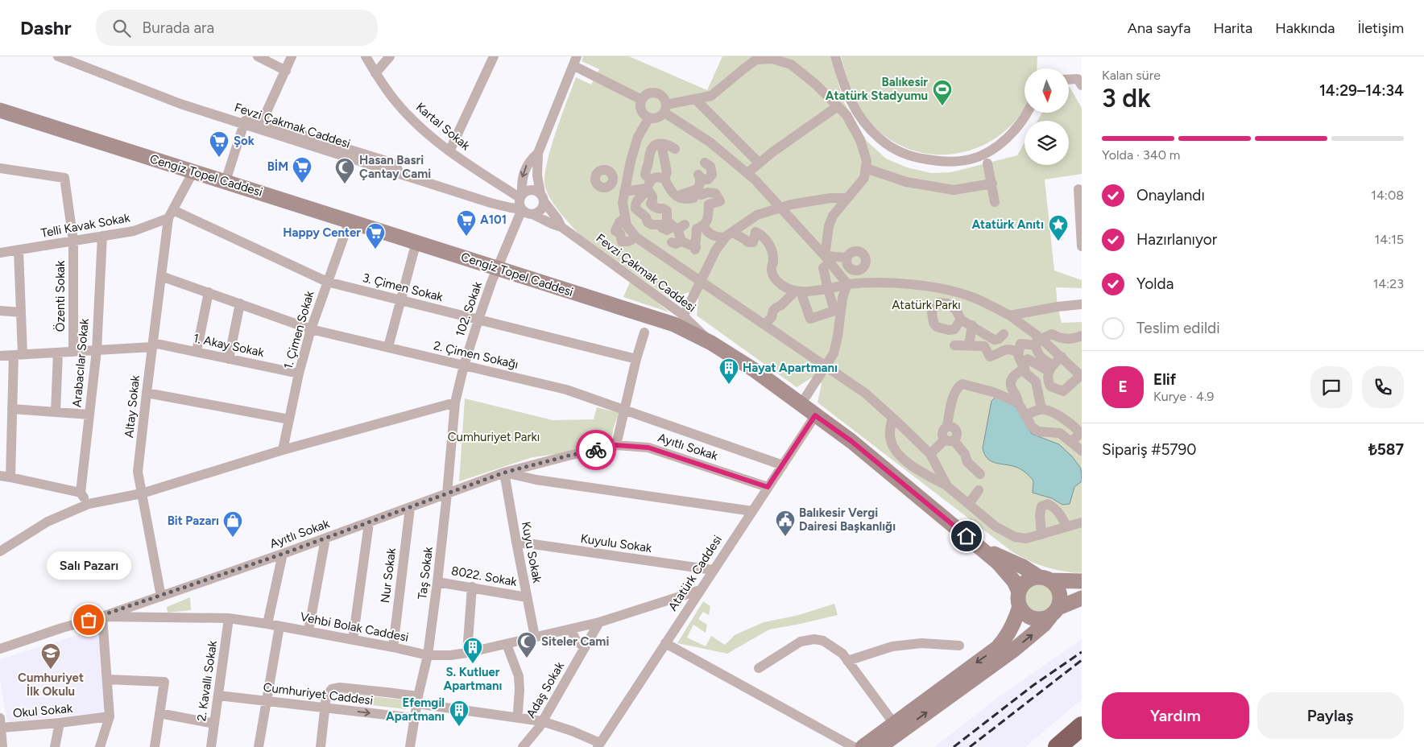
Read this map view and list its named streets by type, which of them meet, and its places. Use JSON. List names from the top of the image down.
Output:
{
  "streets": {
    "main road": ["Cengiz Topel Caddesi"],
    "street": [
      "Fevzi Çakmak Caddesi",
      "Kartal Sokak",
      "Telli Kavak Sokak",
      "3. Çimen Sokak",
      "Özenti Sokak",
      "102. Sokak",
      "1. Çimen Sokak",
      "1. Akay Sokak",
      "2. Çimen Sokağı",
      "Arabacılar Sokak",
      "Altay Sokak",
      "Ayıtlı Sokak",
      "Kuyulu Sokak",
      "Kuyu Sokak",
      "Taş Sokak",
      "Atatürk Caddesi",
      "Nur Sokak",
      "8022. Sokak",
      "Vehbi Bolak Caddesi",
      "2. Kavallı Sokak",
      "Adaş Sokak",
      "Cumhuriyet Caddesi",
      "Okul Sokak"
    ]
  },
  "crossings": [
    ["Fevzi Çakmak Caddesi", "Kartal Sokak"],
    ["Fevzi Çakmak Caddesi", "Cengiz Topel Caddesi"],
    ["Fevzi Çakmak Caddesi", "102. Sokak"],
    ["Kartal Sokak", "102. Sokak"],
    ["Cengiz Topel Caddesi", "102. Sokak"],
    ["Cengiz Topel Caddesi", "1. Çimen Sokak"],
    ["Cengiz Topel Caddesi", "Atatürk Caddesi"],
    ["Telli Kavak Sokak", "3. Çimen Sokak"],
    ["Telli Kavak Sokak", "Özenti Sokak"],
    ["Telli Kavak Sokak", "Arabacılar Sokak"],
    ["Telli Kavak Sokak", "Altay Sokak"],
    ["3. Çimen Sokak", "102. Sokak"],
    ["3. Çimen Sokak", "1. Çimen Sokak"],
    ["3. Çimen Sokak", "Altay Sokak"],
    ["Özenti Sokak", "1. Akay Sokak"],
    ["102. Sokak", "2. Çimen Sokağı"],
    ["102. Sokak", "Ayıtlı Sokak"],
    ["102. Sokak", "Taş Sokak"],
    ["1. Çimen Sokak", "1. Akay Sokak"],
    ["1. Çimen Sokak", "2. Çimen Sokağı"],
    ["1. Akay Sokak", "Arabacılar Sokak"],
    ["1. Akay Sokak", "Altay Sokak"],
    ["2. Çimen Sokağı", "Altay Sokak"],
    ["2. Çimen Sokağı", "Atatürk Caddesi"],
    ["Altay Sokak", "Ayıtlı Sokak"],
    ["Ayıtlı Sokak", "Kuyu Sokak"],
    ["Ayıtlı Sokak", "Taş Sokak"],
    ["Ayıtlı Sokak", "Atatürk Caddesi"],
    ["Ayıtlı Sokak", "Nur Sokak"],
    ["Ayıtlı Sokak", "Vehbi Bolak Caddesi"],
    ["Kuyulu Sokak", "Kuyu Sokak"],
    ["Kuyulu Sokak", "Atatürk Caddesi"],
    ["Kuyu Sokak", "8022. Sokak"],
    ["Kuyu Sokak", "Vehbi Bolak Caddesi"],
    ["Taş Sokak", "8022. Sokak"],
    ["Taş Sokak", "Vehbi Bolak Caddesi"],
    ["Taş Sokak", "Cumhuriyet Caddesi"],
    ["Atatürk Caddesi", "Vehbi Bolak Caddesi"],
    ["Nur Sokak", "Vehbi Bolak Caddesi"],
    ["Vehbi Bolak Caddesi", "2. Kavallı Sokak"],
    ["Vehbi Bolak Caddesi", "Adaş Sokak"],
    ["2. Kavallı Sokak", "Cumhuriyet Caddesi"]
  ],
  "one_way": ["Cumhuriyet Caddesi"],
  "parks": ["Atatürk Parkı", "Cumhuriyet Parkı"],
  "places": {
    "sports": ["Balıkesir Atatürk Stadyumu"],
    "supermarket": [
      "Şok",
      "BİM",
      "A101",
      "Happy Center"
    ],
    "mosque": ["Hasan Basri Çantay Cami", "Siteler Cami"],
    "place": ["Atatürk Anıtı"],
    "building": ["Hayat Apartmanı", "S. Kutluer Apartmanı", "Efemgil Apartmanı"],
    "public building": ["Balıkesir Vergi Dairesi Başkanlığı"],
    "shop": ["Bit Pazarı"],
    "other": ["Salı Pazarı"],
    "school or university": ["Cumhuriyet İlk Okulu"]
  },
  "north": "bottom",
  "page": {
    "header": "Dashr",
    "search": "Burada ara",
    "nav": [
      "Ana sayfa",
      "Harita",
      "Hakkında",
      "İletişim"
    ],
    "heading": ["3 dk", "Kalan süre", "14:29–14:34"],
    "panel": [
      "Elif",
      "Kurye · 4.9",
      "Sipariş #5790",
      "₺587"
    ],
    "bar": "Yolda · 340 m",
    "list": [
      ["Onaylandı", "14:08"],
      ["Hazırlanıyor", "14:15"],
      ["Yolda", "14:23"],
      "Teslim edildi"
    ],
    "round": "E",
    "bubble": "Salı Pazarı",
    "buttons": ["Yardım", "Paylaş"]
  }
}
